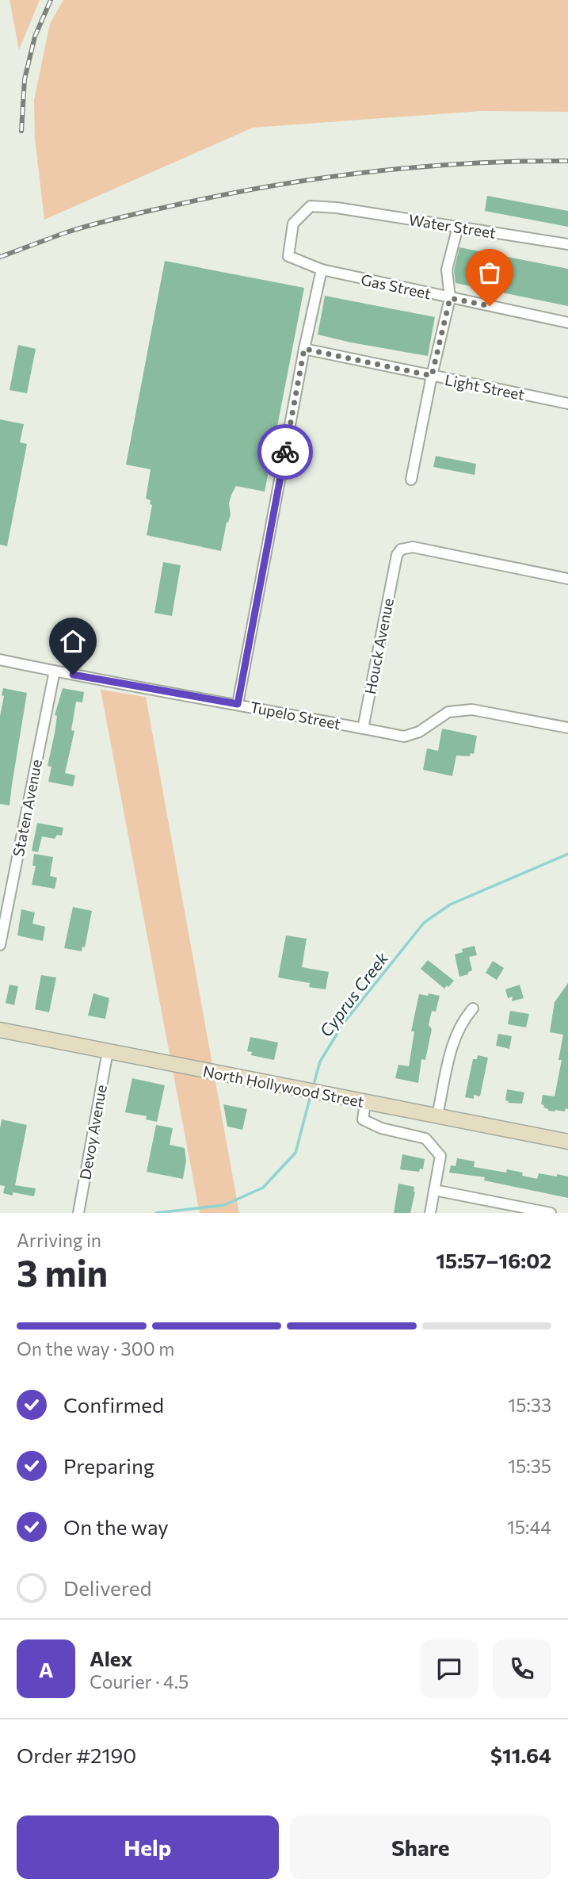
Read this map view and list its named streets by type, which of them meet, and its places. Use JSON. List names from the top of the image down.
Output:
{
  "streets": {
    "main road": ["North Hollywood Street"],
    "street": [
      "Water Street",
      "Gas Street",
      "Light Street",
      "Houck Avenue",
      "Tupelo Street",
      "Staten Avenue",
      "Devoy Avenue"
    ]
  },
  "crossings": [
    ["Water Street", "Gas Street"],
    ["Houck Avenue", "Tupelo Street"],
    ["Tupelo Street", "Staten Avenue"],
    ["North Hollywood Street", "Devoy Avenue"]
  ],
  "water": ["Cyprus Creek"],
  "page": {
    "heading": ["3 min", "Arriving in", "15:57–16:02"],
    "panel": [
      "Alex",
      "Courier · 4.5",
      "Order #2190",
      "$11.64"
    ],
    "bar": "On the way · 300 m",
    "list": [
      ["Confirmed", "15:33"],
      ["Preparing", "15:35"],
      ["On the way", "15:44"],
      "Delivered"
    ],
    "round": "A",
    "buttons": ["Help", "Share"]
  }
}
